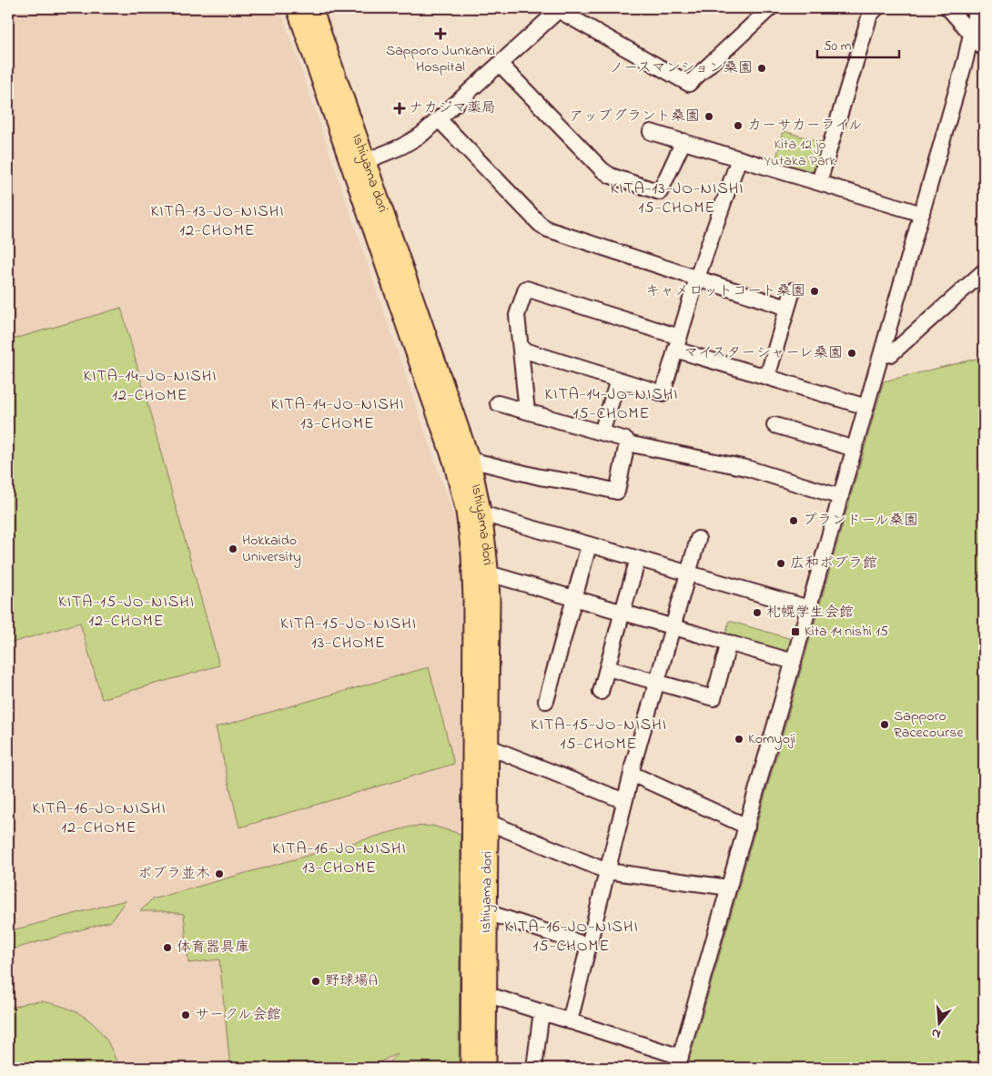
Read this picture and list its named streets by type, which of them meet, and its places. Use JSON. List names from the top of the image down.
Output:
{
  "streets": {
    "main road": ["Ishiyama dori"]
  },
  "districts": [
    "KITA-13-JO-NISHI 15-CHOME",
    "KITA-13-JO-NISHI 12-CHOME",
    "KITA-14-JO-NISHI 12-CHOME",
    "KITA-14-JO-NISHI 15-CHOME",
    "KITA-14-JO-NISHI 13-CHOME",
    "KITA-15-JO-NISHI 12-CHOME",
    "KITA-15-JO-NISHI 13-CHOME",
    "KITA-15-JO-NISHI 15-CHOME",
    "KITA-16-JO-NISHI 12-CHOME",
    "KITA-16-JO-NISHI 13-CHOME",
    "KITA-16-JO-NISHI 15-CHOME"
  ],
  "parks": ["Kita 12 jo Yutaka Park"],
  "places": {
    "health": ["Sapporo Junkanki Hospital", "ナカジマ薬局"],
    "other": [
      "ノースマンション桑園",
      "アップグラント桑園",
      "カーサカーライル",
      "キャメロットコート桑園",
      "マイスターシャーレ桑園",
      "プランドール桑園",
      "Hokkaido University",
      "広和ポプラ館",
      "札幌学生会館",
      "Sapporo Racecourse",
      "Komyoji",
      "ポプラ並木",
      "体育器具庫",
      "野球場A",
      "サークル会館"
    ],
    "transit": ["Kita 14 nishi 15"]
  },
  "scale_bar": "50 m",
  "north": "bottom"
}
